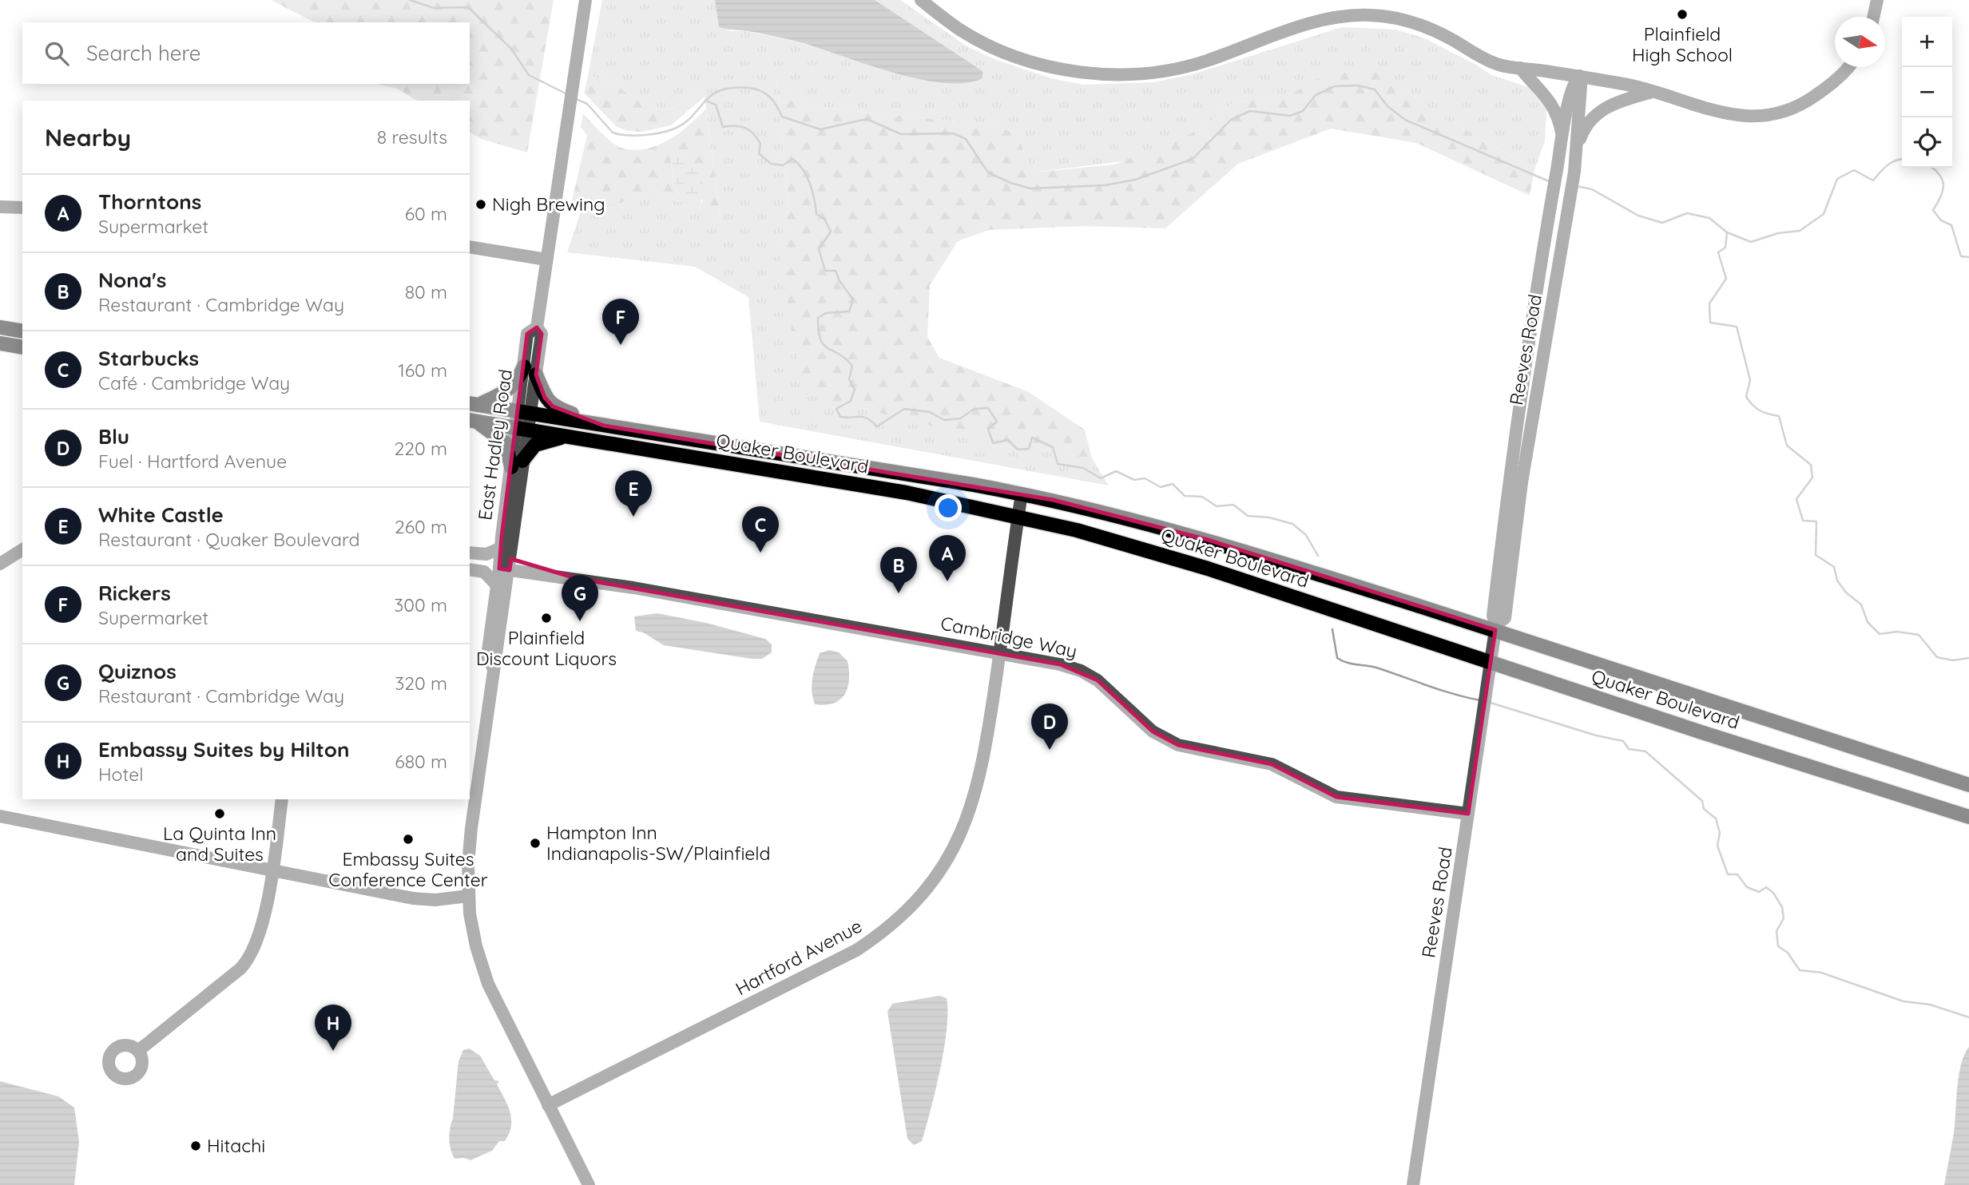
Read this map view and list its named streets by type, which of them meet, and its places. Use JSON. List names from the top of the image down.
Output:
{
  "streets": {
    "main road": ["Quaker Boulevard"],
    "street": [
      "Reeves Road",
      "East Hadley Road",
      "Cambridge Way",
      "Hartford Avenue"
    ]
  },
  "crossings": [
    ["Reeves Road", "Quaker Boulevard"],
    ["Reeves Road", "Cambridge Way"],
    ["East Hadley Road", "Quaker Boulevard"],
    ["East Hadley Road", "Cambridge Way"],
    ["East Hadley Road", "Hartford Avenue"],
    ["Quaker Boulevard", "Hartford Avenue"],
    ["Cambridge Way", "Hartford Avenue"]
  ],
  "places": [
    "Plainfield High School",
    "Nigh Brewing",
    "Plainfield Discount Liquors",
    "La Quinta Inn and Suites",
    "Embassy Suites Conference Center",
    "Hampton Inn Indianapolis-SW/Plainfield",
    "Hitachi"
  ],
  "north": "right",
  "page": {
    "map_buttons": ["+", "−"],
    "search": "Search here",
    "heading": ["Nearby", "8 results"],
    "list": [
      {
        "mark": "A",
        "name": "Thorntons",
        "note": "Supermarket",
        "value": "60 m"
      },
      {
        "mark": "B",
        "name": "Nona's",
        "note": "Restaurant · Cambridge Way",
        "value": "80 m"
      },
      {
        "mark": "C",
        "name": "Starbucks",
        "note": "Café · Cambridge Way",
        "value": "160 m"
      },
      {
        "mark": "D",
        "name": "Blu",
        "note": "Fuel · Hartford Avenue",
        "value": "220 m"
      },
      {
        "mark": "E",
        "name": "White Castle",
        "note": "Restaurant · Quaker Boulevard",
        "value": "260 m"
      },
      {
        "mark": "F",
        "name": "Rickers",
        "note": "Supermarket",
        "value": "300 m"
      },
      {
        "mark": "G",
        "name": "Quiznos",
        "note": "Restaurant · Cambridge Way",
        "value": "320 m"
      },
      {
        "mark": "H",
        "name": "Embassy Suites by Hilton",
        "note": "Hotel",
        "value": "680 m"
      }
    ],
    "pins": [
      "F",
      "E",
      "C",
      "A",
      "B",
      "G",
      "D",
      "H"
    ]
  }
}
